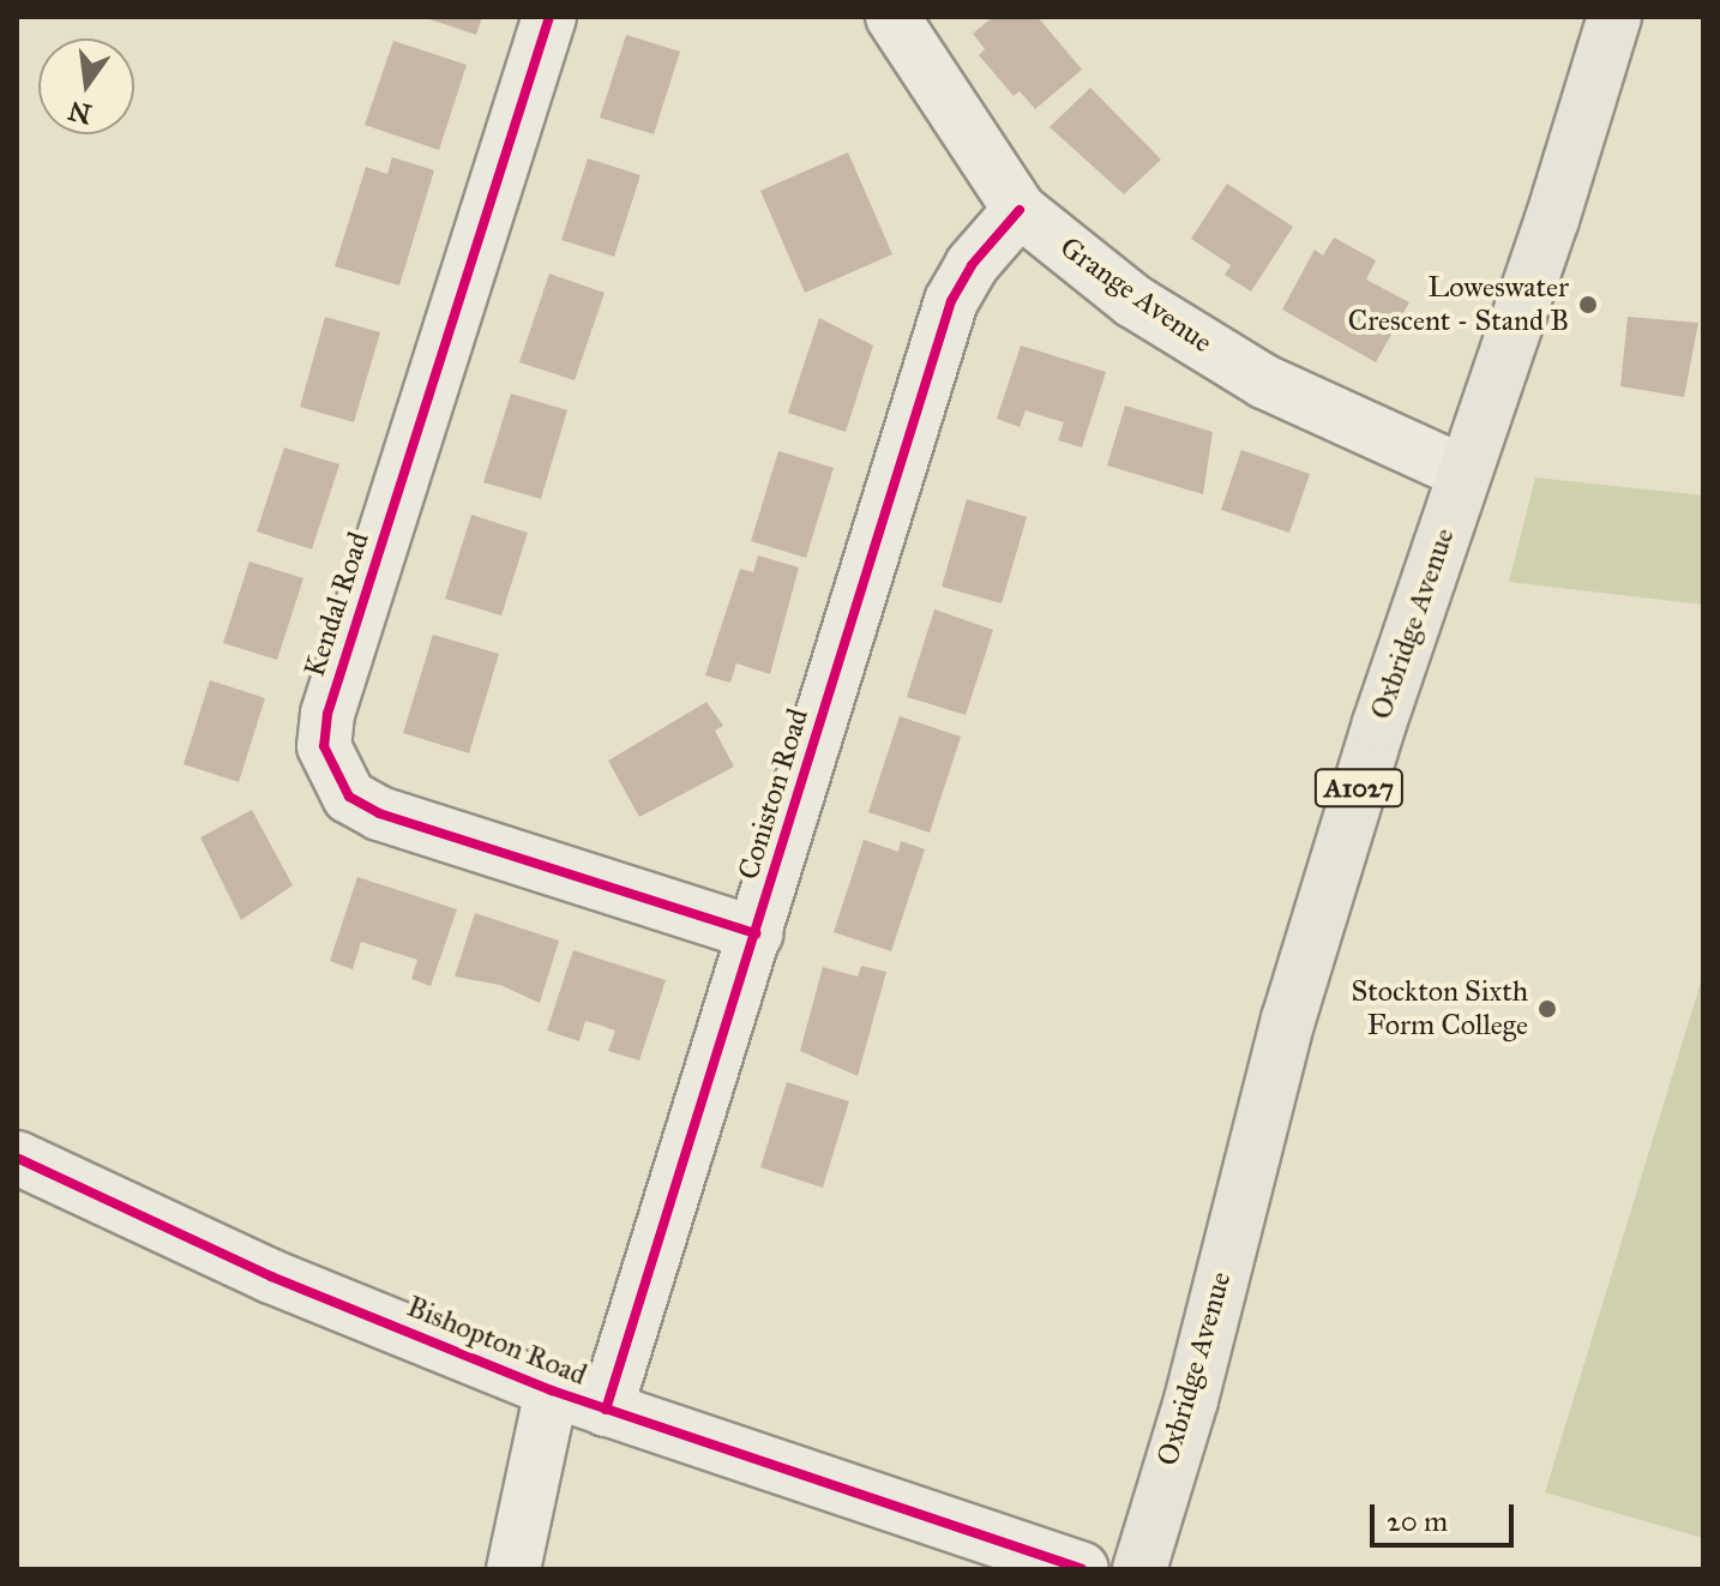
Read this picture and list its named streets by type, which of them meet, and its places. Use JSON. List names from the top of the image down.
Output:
{
  "streets": {
    "main road": ["Oxbridge Avenue", "A1027"],
    "street": [
      "Grange Avenue",
      "Kendal Road",
      "Coniston Road",
      "Bishopton Road"
    ]
  },
  "crossings": [
    ["Grange Avenue", "Oxbridge Avenue"],
    ["Grange Avenue", "Coniston Road"],
    ["Kendal Road", "Coniston Road"],
    ["Coniston Road", "Bishopton Road"]
  ],
  "places": ["Loweswater Crescent - Stand B", "Stockton Sixth Form College"],
  "scale_bar": "20 m",
  "north": "bottom"
}
